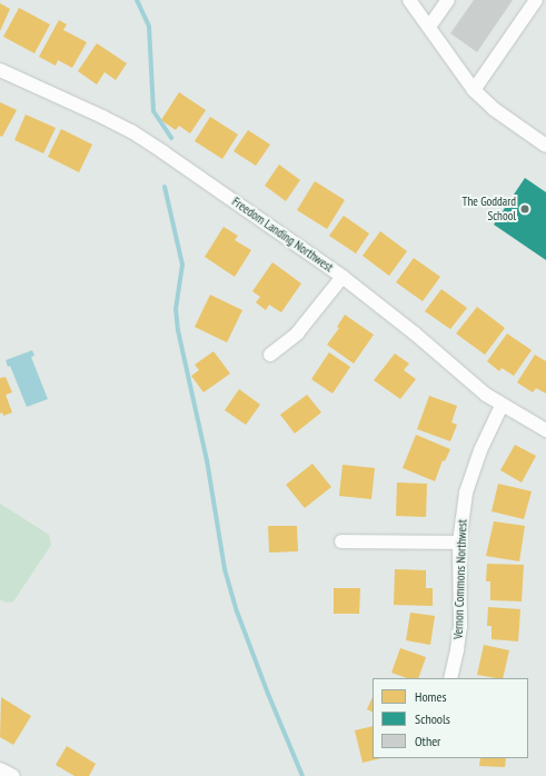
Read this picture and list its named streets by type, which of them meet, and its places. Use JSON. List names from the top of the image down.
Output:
{
  "streets": {
    "street": ["Freedom Landing Northwest", "Vernon Commons Northwest"]
  },
  "crossings": [
    ["Freedom Landing Northwest", "Vernon Commons Northwest"]
  ],
  "places": ["The Goddard School"],
  "legend": ["Homes", "Schools", "Other"]
}
